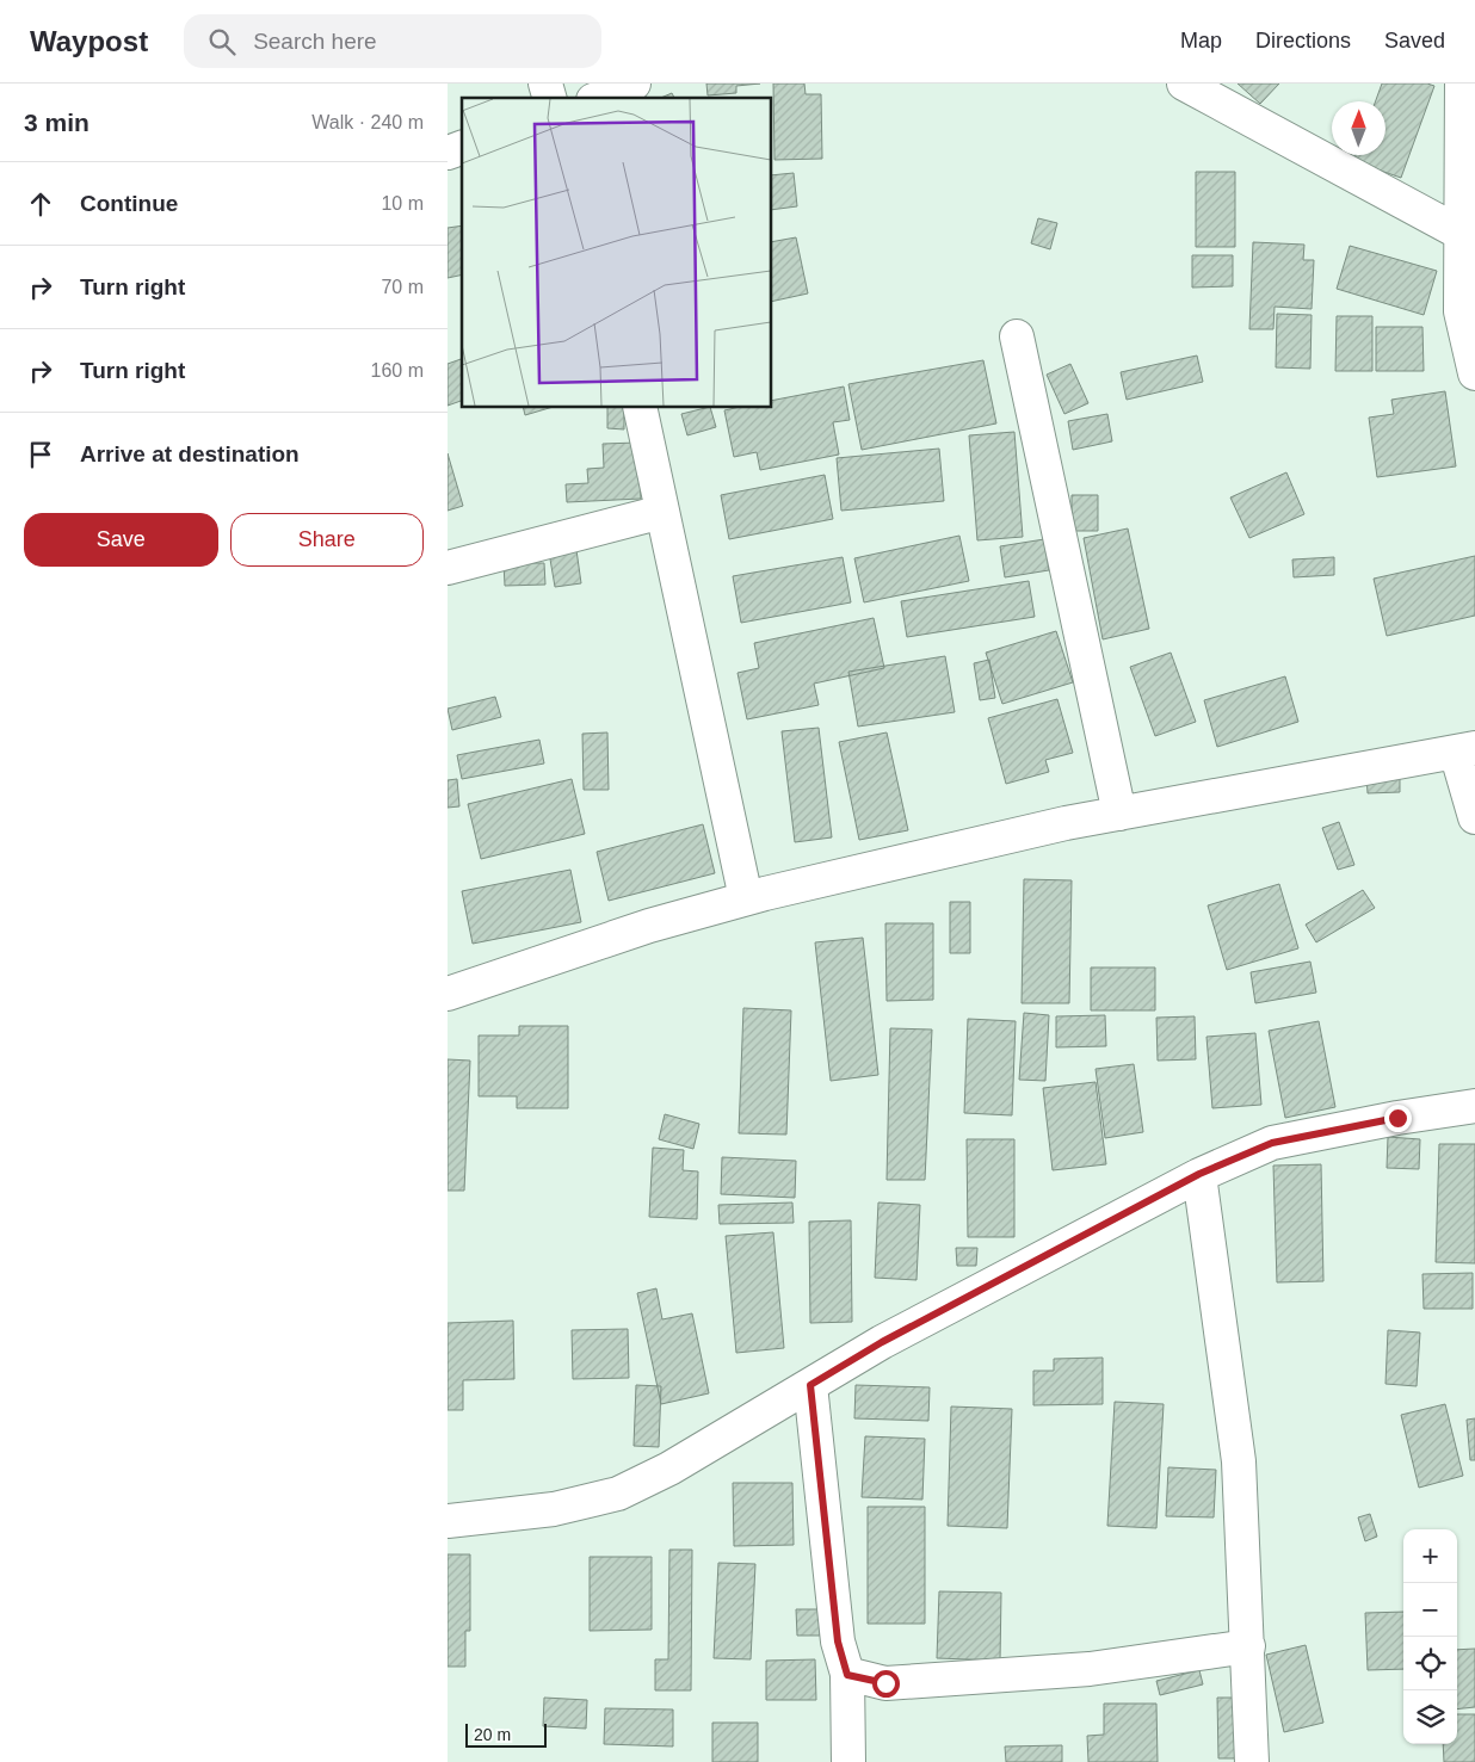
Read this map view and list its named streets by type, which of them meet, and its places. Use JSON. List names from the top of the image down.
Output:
{
  "scale_bar": "20 m",
  "north": "top",
  "page": {
    "header": "Waypost",
    "search": "Search here",
    "nav": ["Map", "Directions", "Saved"],
    "heading": ["3 min", "Walk · 240 m"],
    "list": [
      ["Continue", "10 m"],
      ["Turn right", "70 m"],
      ["Turn right", "160 m"],
      "Arrive at destination"
    ],
    "buttons": ["Save", "Share"],
    "map_buttons": ["+", "−"],
    "scale": "20 m"
  }
}
